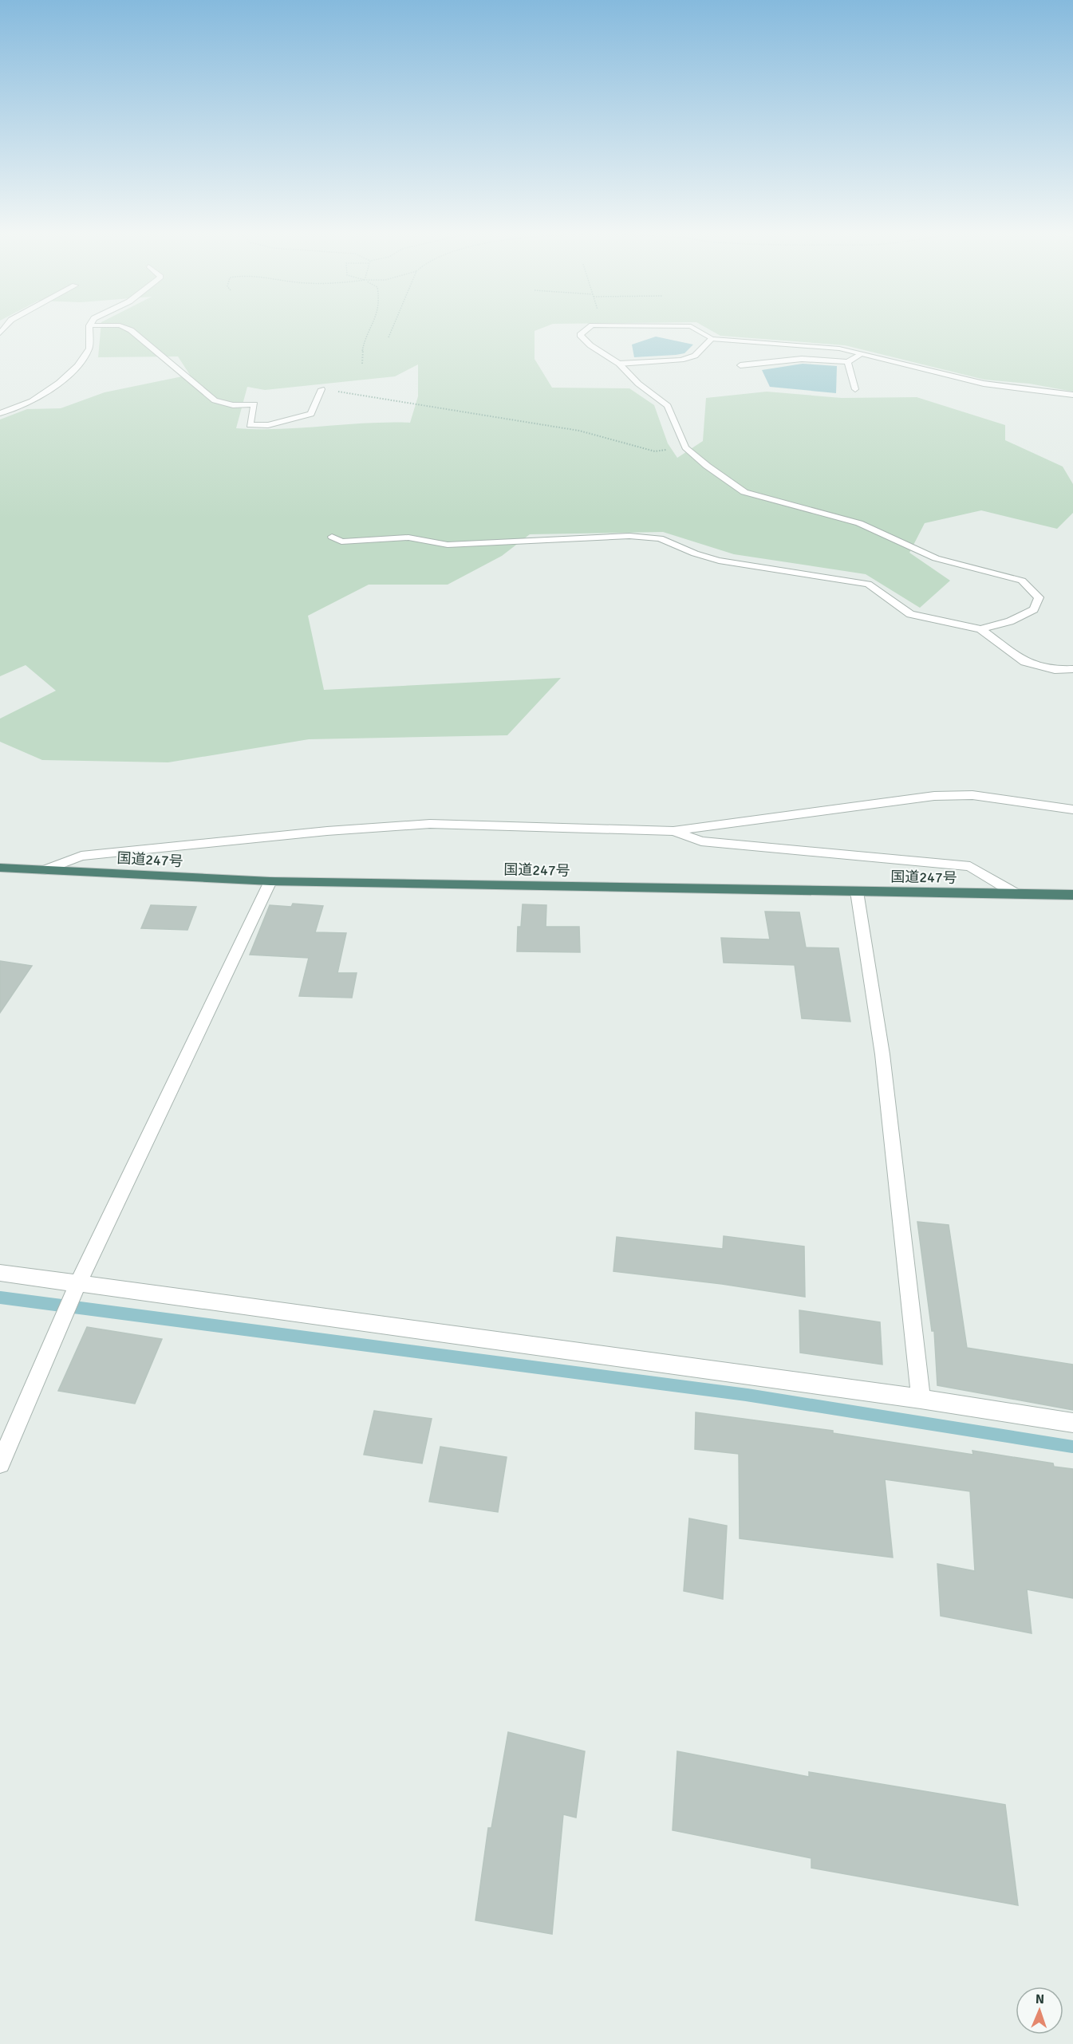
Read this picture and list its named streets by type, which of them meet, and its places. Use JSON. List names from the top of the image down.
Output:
{
  "streets": {
    "highway": ["国道247号"]
  },
  "north": "top"
}
